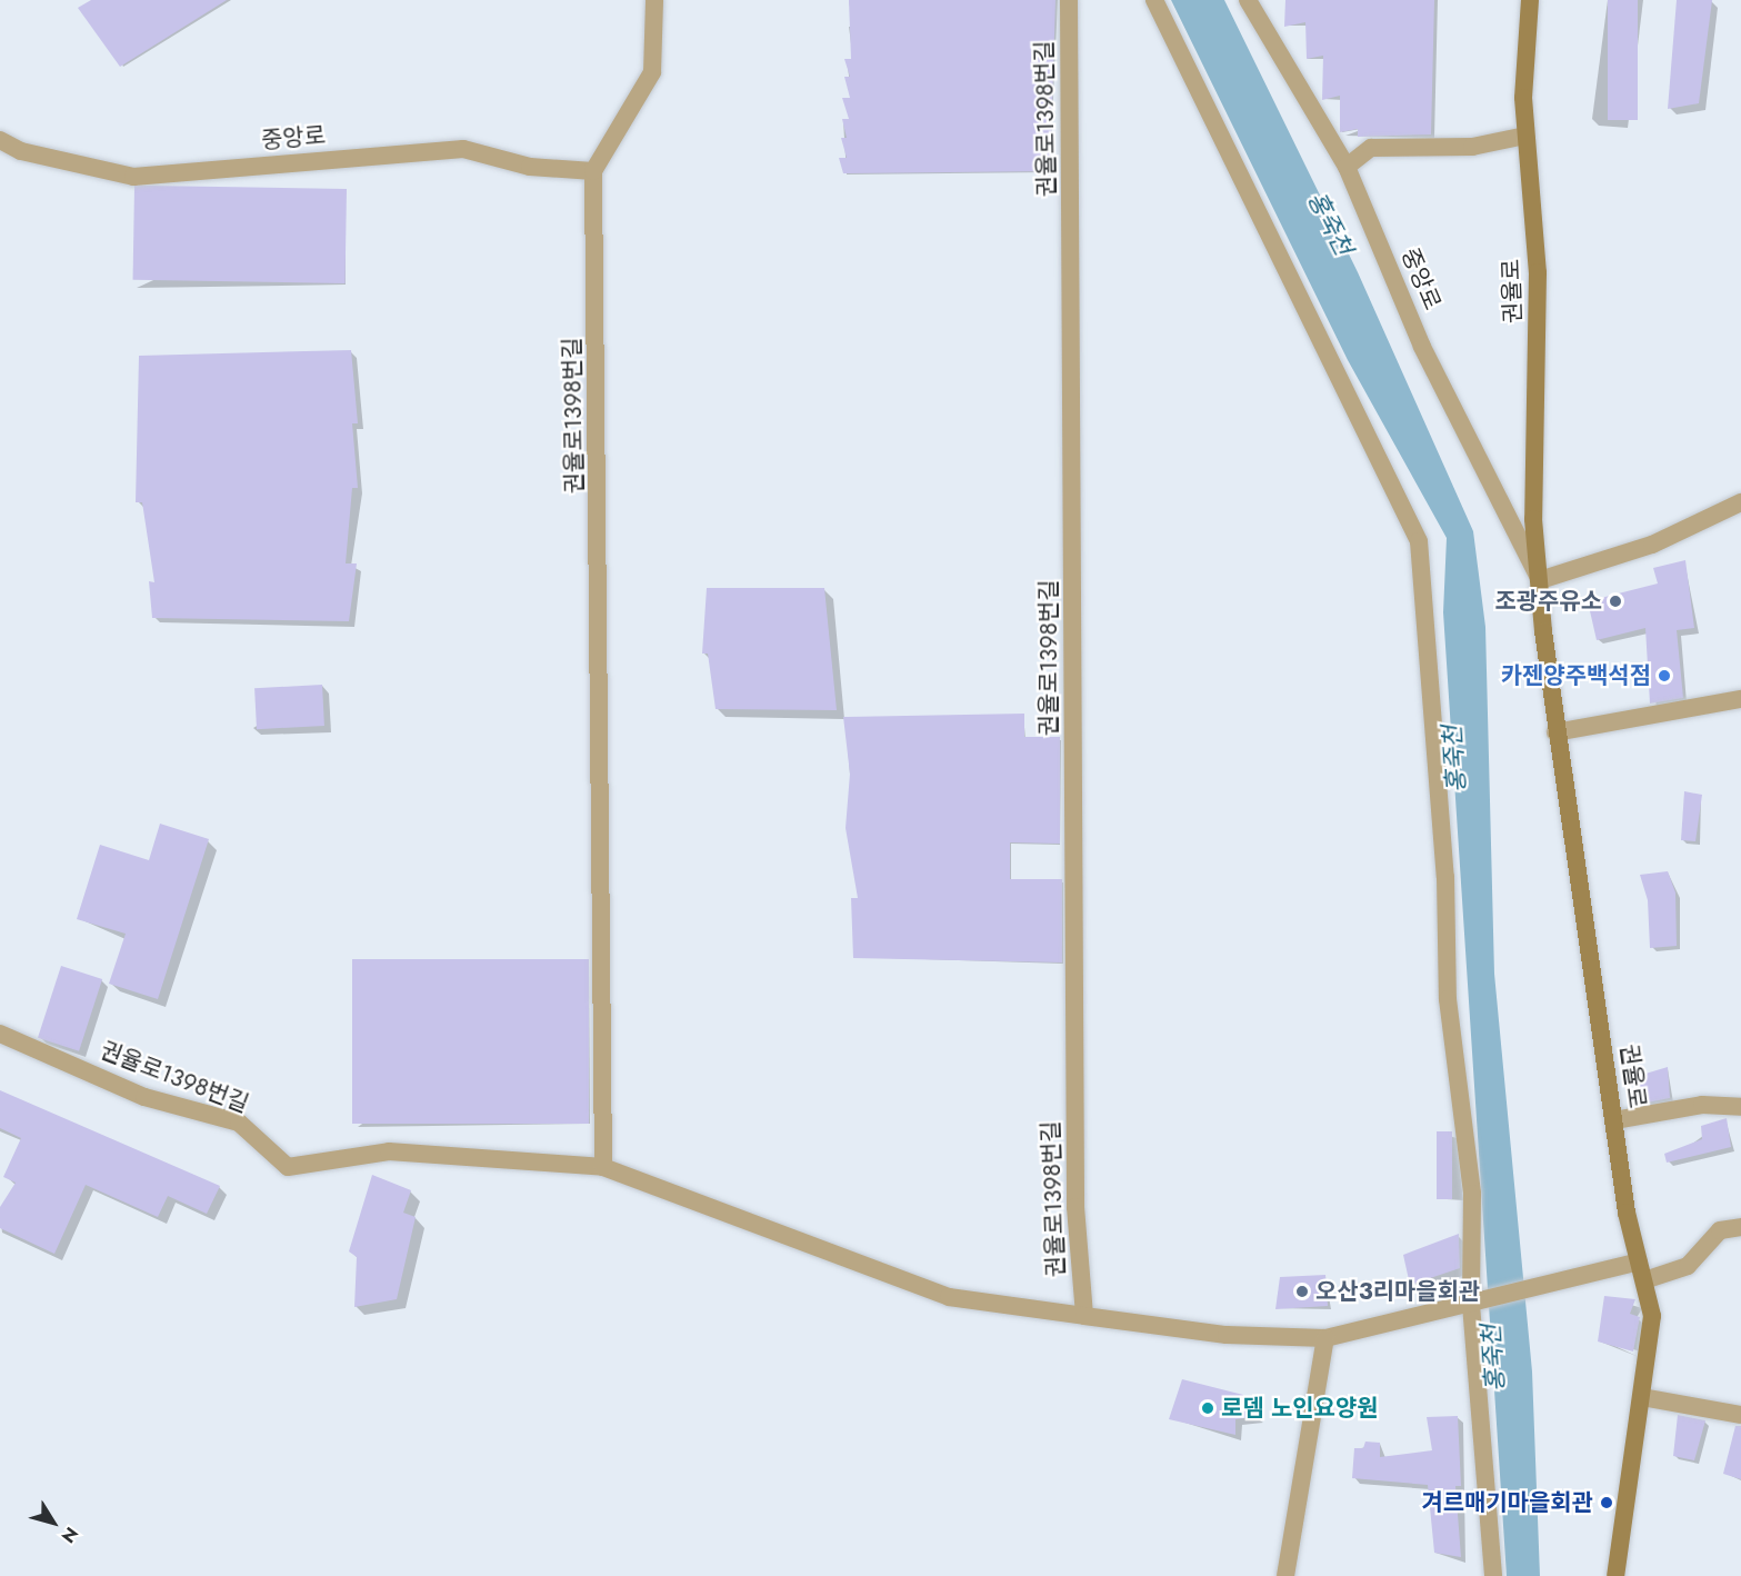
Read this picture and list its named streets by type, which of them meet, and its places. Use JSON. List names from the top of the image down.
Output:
{
  "streets": {
    "main road": ["권율로"],
    "street": ["권율로1398번길", "중앙로"]
  },
  "crossings": [
    ["권율로1398번길", "중앙로"],
    ["권율로1398번길", "권율로"],
    ["중앙로", "권율로"]
  ],
  "water": ["홍죽천"],
  "places": [
    "조광주유소",
    "카젠양주백석점",
    "오산3리마을회관",
    "로뎀 노인요양원",
    "겨르매기마을회관"
  ],
  "north": "bottom right"
}
